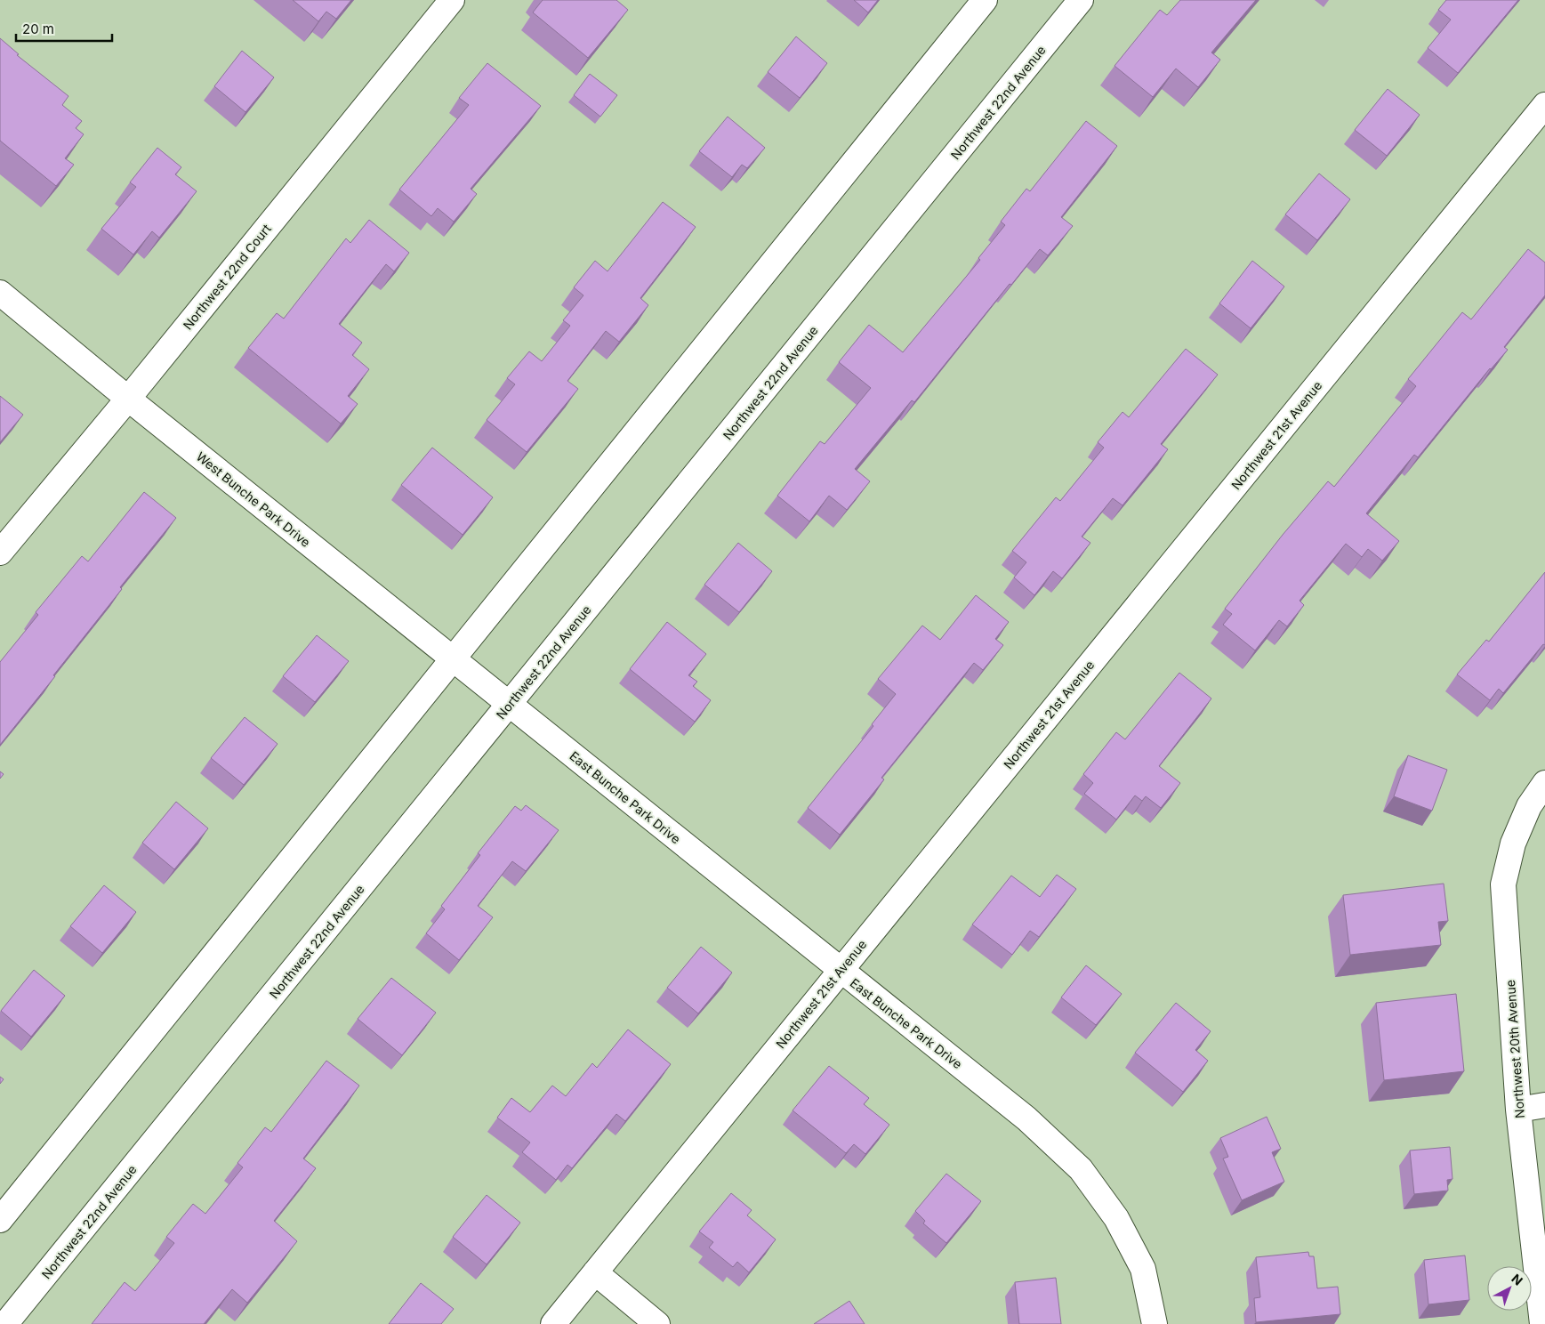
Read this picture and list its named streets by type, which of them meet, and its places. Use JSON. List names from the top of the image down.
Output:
{
  "streets": {
    "street": [
      "Northwest 22nd Avenue",
      "Northwest 22nd Court",
      "Northwest 21st Avenue",
      "West Bunche Park Drive",
      "East Bunche Park Drive",
      "Northwest 20th Avenue"
    ]
  },
  "crossings": [
    ["Northwest 22nd Avenue", "West Bunche Park Drive"],
    ["Northwest 22nd Avenue", "East Bunche Park Drive"],
    ["Northwest 22nd Court", "West Bunche Park Drive"],
    ["Northwest 21st Avenue", "East Bunche Park Drive"],
    ["West Bunche Park Drive", "East Bunche Park Drive"]
  ],
  "scale_bar": "20 m",
  "north": "top right"
}
